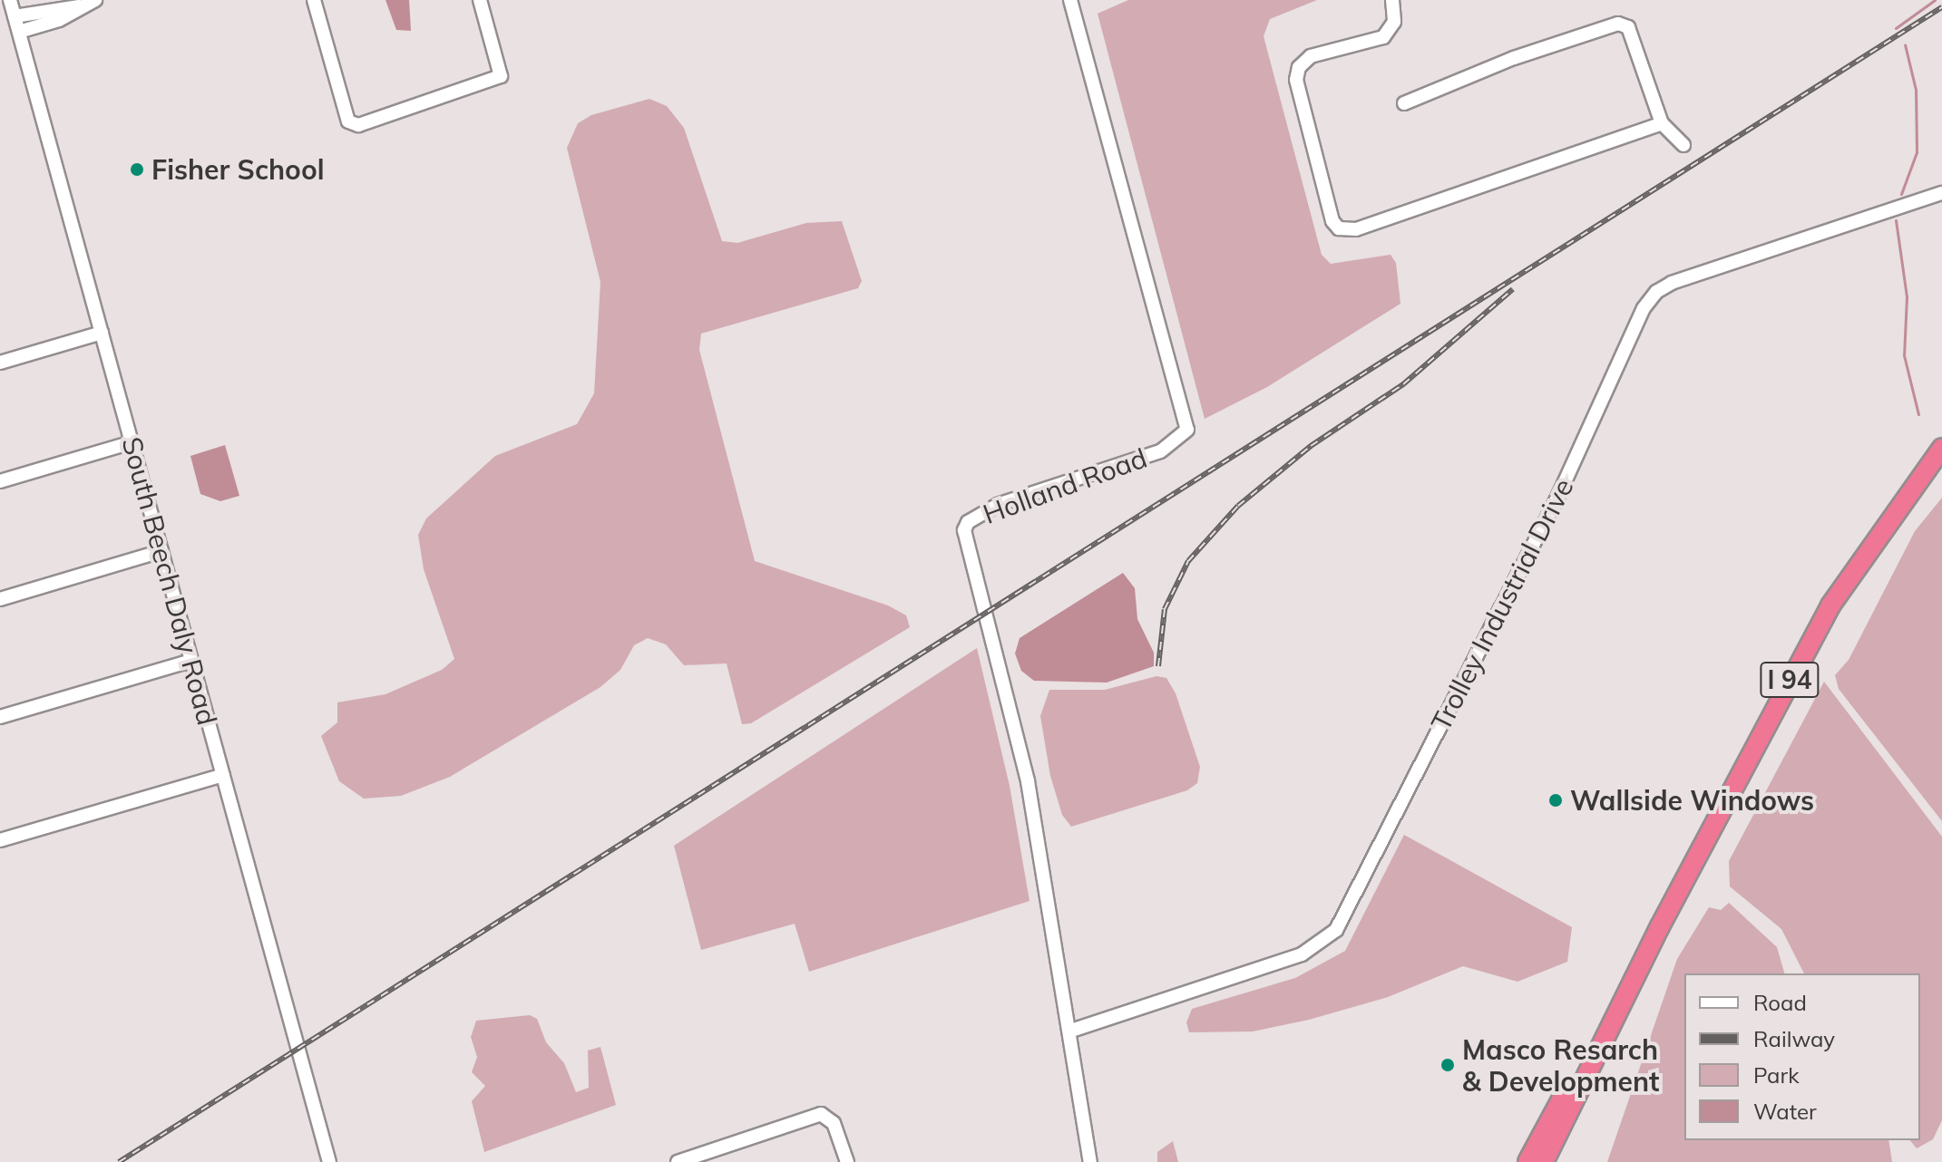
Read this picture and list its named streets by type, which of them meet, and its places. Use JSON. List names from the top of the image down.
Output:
{
  "streets": {
    "highway": ["I 94"],
    "street": ["Holland Road", "South Beech Daly Road", "Trolley Industrial Drive"]
  },
  "crossings": [
    ["Holland Road", "Trolley Industrial Drive"]
  ],
  "places": ["Fisher School", "Wallside Windows", "Masco Resarch & Development"],
  "legend": [
    "Road",
    "Railway",
    "Park",
    "Water"
  ]
}
